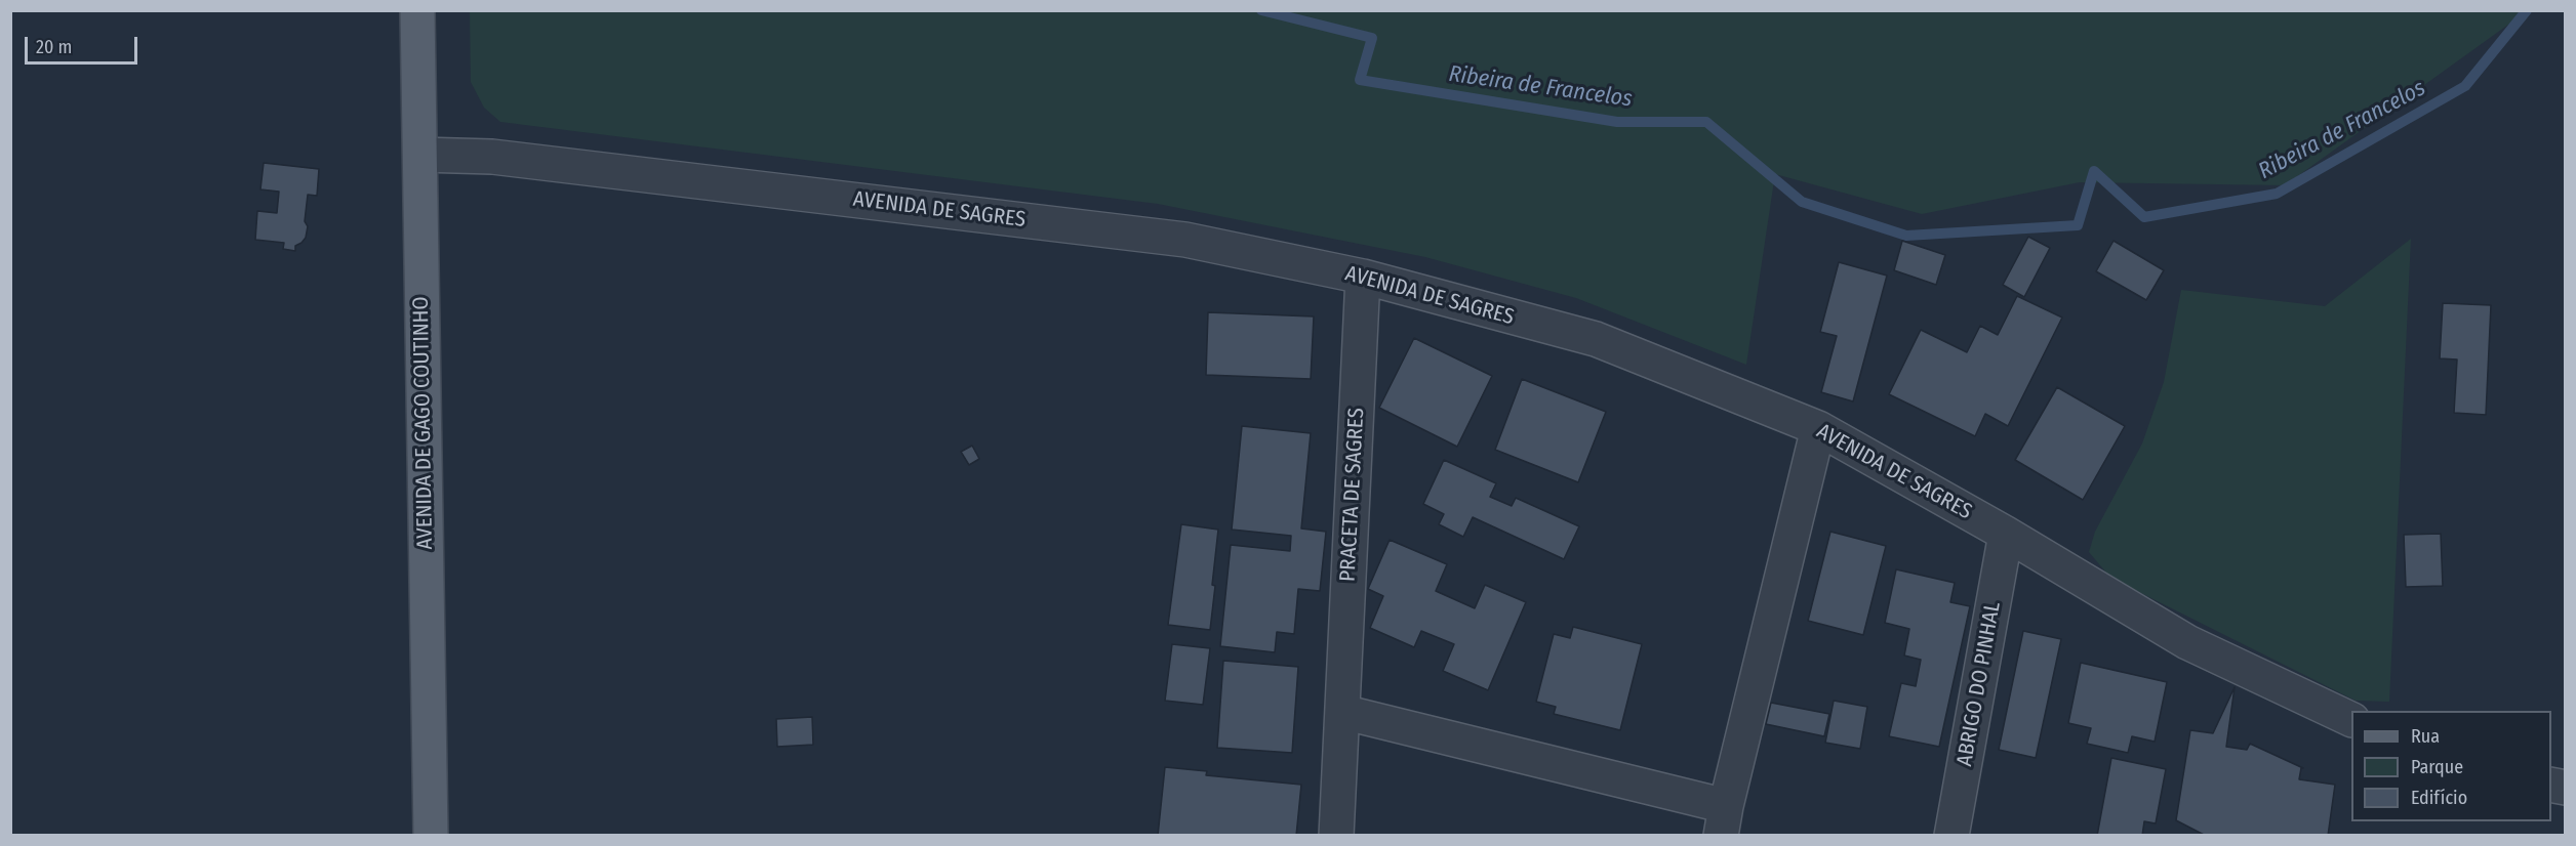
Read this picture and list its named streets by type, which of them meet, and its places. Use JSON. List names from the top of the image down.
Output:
{
  "streets": {
    "main road": ["AVENIDA DE GAGO COUTINHO"],
    "street": ["AVENIDA DE SAGRES", "PRACETA DE SAGRES", "ABRIGO DO PINHAL"]
  },
  "crossings": [
    ["AVENIDA DE SAGRES", "AVENIDA DE GAGO COUTINHO"],
    ["AVENIDA DE SAGRES", "PRACETA DE SAGRES"],
    ["AVENIDA DE SAGRES", "ABRIGO DO PINHAL"]
  ],
  "water": ["Ribeira de Francelos"],
  "legend": ["Rua", "Parque", "Edifício"],
  "scale_bar": "20 m"
}
